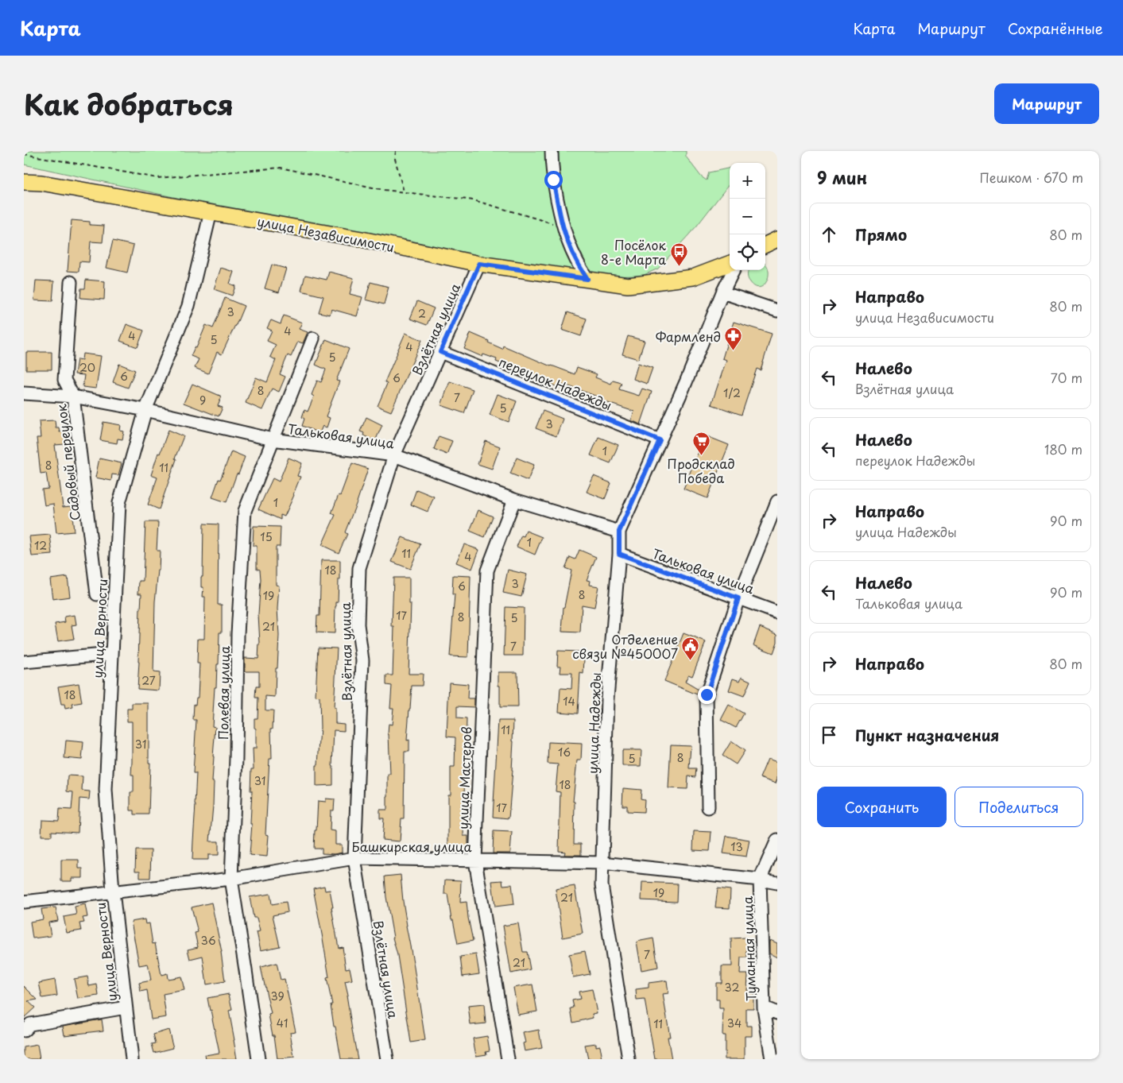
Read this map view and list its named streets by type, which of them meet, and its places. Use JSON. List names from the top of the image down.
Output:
{
  "streets": {
    "main road": ["улица Независимости"],
    "street": [
      "Взлётная улица",
      "переулок Надежды",
      "Тальковая улица",
      "Садовый переулок",
      "улица Верности",
      "Полевая улица",
      "улица Надежды",
      "улица Мастеров",
      "Башкирская улица",
      "Туманная улица"
    ]
  },
  "crossings": [
    ["улица Независимости", "Взлётная улица"],
    ["улица Независимости", "улица Верности"],
    ["Взлётная улица", "переулок Надежды"],
    ["Взлётная улица", "Тальковая улица"],
    ["Взлётная улица", "Башкирская улица"],
    ["переулок Надежды", "улица Надежды"],
    ["Тальковая улица", "Садовый переулок"],
    ["Тальковая улица", "улица Верности"],
    ["Тальковая улица", "Полевая улица"],
    ["Тальковая улица", "улица Надежды"],
    ["Тальковая улица", "улица Мастеров"],
    ["улица Верности", "Башкирская улица"],
    ["Полевая улица", "Башкирская улица"],
    ["улица Надежды", "Башкирская улица"],
    ["улица Мастеров", "Башкирская улица"],
    ["Башкирская улица", "Туманная улица"]
  ],
  "places": {
    "bus stop": ["Посёлок 8-е Марта"],
    "pharmacy": ["Фармленд"],
    "supermarket": ["Продсклад Победа"],
    "public building": ["Отделение связи №450007"]
  },
  "house_numbers": [
    "3",
    "2",
    "4",
    "4",
    "5",
    "4",
    "5",
    "20",
    "6",
    "6",
    "8",
    "1/2",
    "7",
    "9",
    "5",
    "3",
    "1",
    "8",
    "11",
    "1",
    "15",
    "1",
    "12",
    "11",
    "4",
    "18",
    "3",
    "6",
    "8",
    "19",
    "17",
    "8",
    "5",
    "21",
    "7",
    "27",
    "18",
    "14",
    "11",
    "31",
    "16",
    "8",
    "5",
    "31",
    "18",
    "17",
    "13",
    "19",
    "21",
    "36",
    "7",
    "21",
    "32",
    "39",
    "41",
    "34",
    "11"
  ],
  "page": {
    "header": "Карта",
    "nav": ["Карта", "Маршрут", "Сохранённые"],
    "title": "Как добраться",
    "buttons": [
      "Маршрут",
      ["Сохранить", "Поделиться"]
    ],
    "heading": ["9 мин", "Пешком · 670 m"],
    "map_buttons": ["+", "−"],
    "list": [
      ["Прямо", "80 m"],
      ["Направо", "улица Независимости", "80 m"],
      ["Налево", "Взлётная улица", "70 m"],
      ["Налево", "переулок Надежды", "180 m"],
      ["Направо", "улица Надежды", "90 m"],
      ["Налево", "Тальковая улица", "90 m"],
      ["Направо", "80 m"],
      "Пункт назначения"
    ]
  }
}
